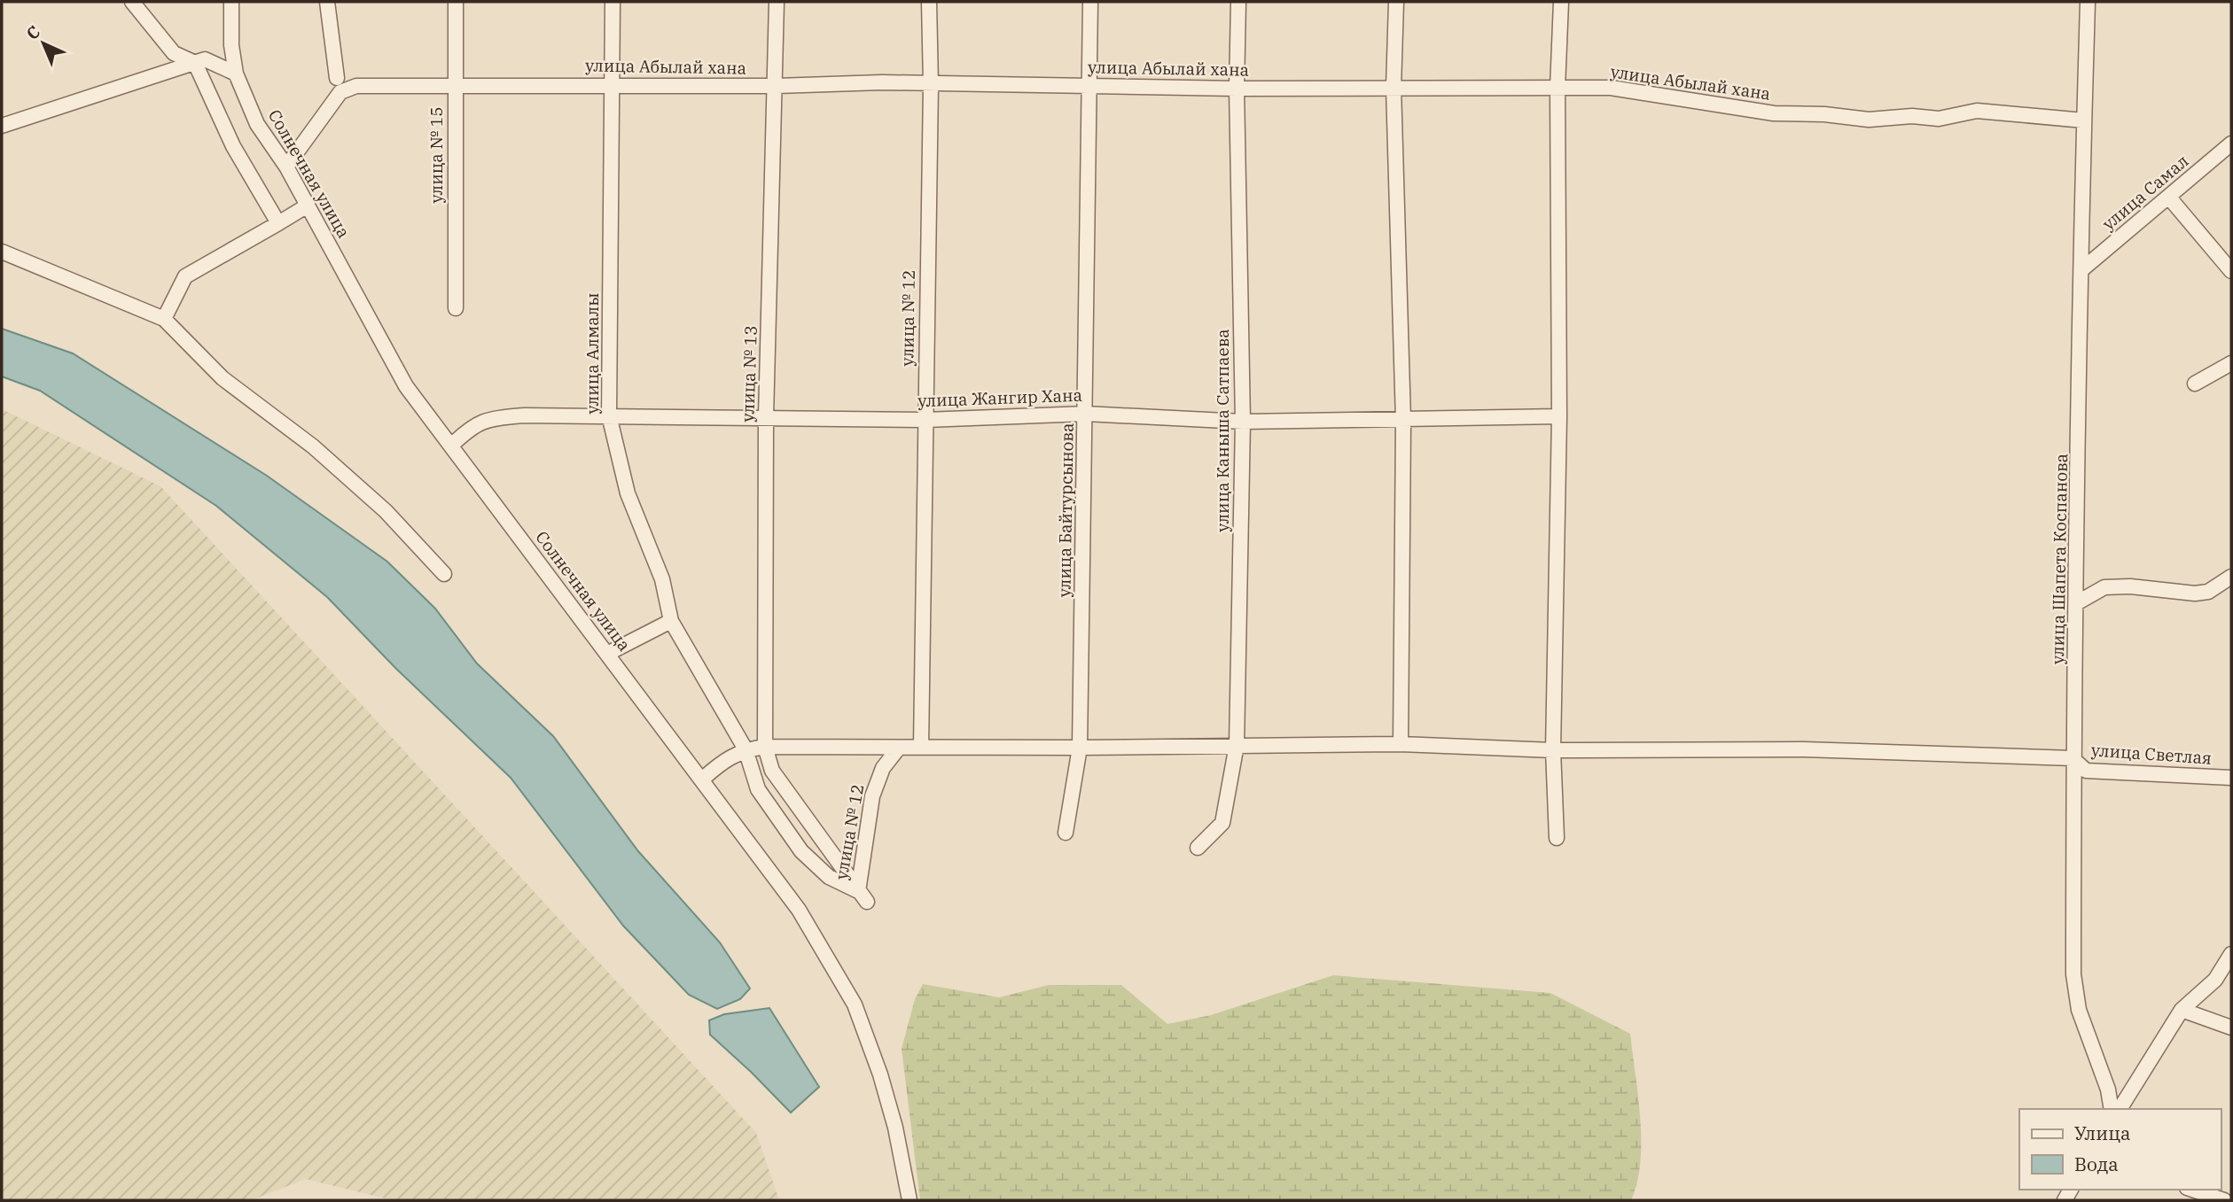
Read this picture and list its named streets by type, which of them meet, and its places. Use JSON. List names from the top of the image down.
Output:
{
  "streets": {
    "street": [
      "улица Абылай хана",
      "улица № 15",
      "Солнечная улица",
      "улица Самал",
      "улица № 12",
      "улица Алмалы",
      "улица № 13",
      "улица Жангир Хана",
      "улица Каныша Сатпаева",
      "улица Байтурсынова",
      "улица Шапета Коспанова",
      "улица Светлая"
    ]
  },
  "crossings": [
    ["улица Абылай хана", "улица № 15"],
    ["улица Абылай хана", "Солнечная улица"],
    ["улица Абылай хана", "улица № 12"],
    ["улица Абылай хана", "улица Алмалы"],
    ["улица Абылай хана", "улица № 13"],
    ["улица Абылай хана", "улица Каныша Сатпаева"],
    ["улица Абылай хана", "улица Байтурсынова"],
    ["улица Абылай хана", "улица Шапета Коспанова"],
    ["Солнечная улица", "улица Жангир Хана"],
    ["улица Самал", "улица Шапета Коспанова"],
    ["улица № 12", "улица Алмалы"],
    ["улица № 12", "улица Жангир Хана"],
    ["улица Алмалы", "улица Жангир Хана"],
    ["улица № 13", "улица Жангир Хана"],
    ["улица Жангир Хана", "улица Каныша Сатпаева"],
    ["улица Жангир Хана", "улица Байтурсынова"],
    ["улица Шапета Коспанова", "улица Светлая"]
  ],
  "legend": ["Улица", "Вода"],
  "north": "top left"
}
